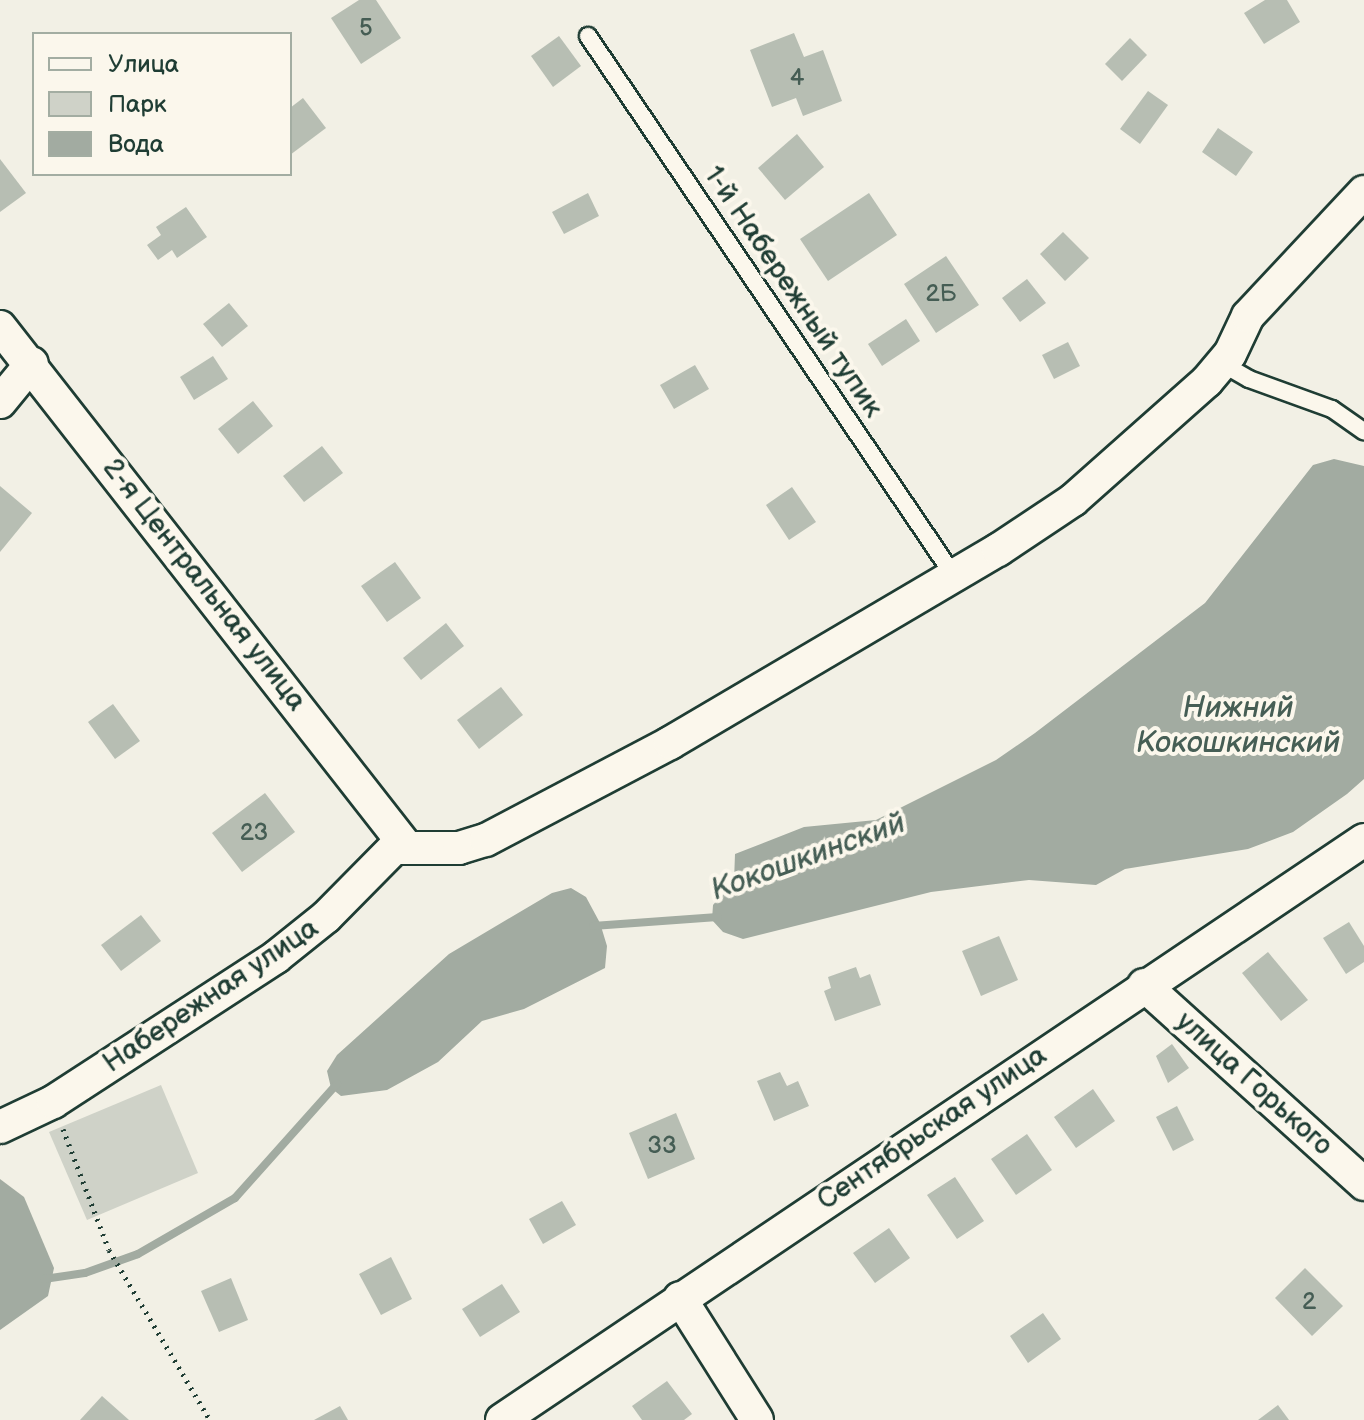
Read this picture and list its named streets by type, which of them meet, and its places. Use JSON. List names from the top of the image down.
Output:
{
  "streets": {
    "street": [
      "2-я Центральная улица",
      "Набережная улица",
      "улица Горького",
      "Сентябрьская улица"
    ],
    "lane": ["1-й Набережный тупик"]
  },
  "crossings": [
    ["2-я Центральная улица", "Набережная улица"],
    ["улица Горького", "Сентябрьская улица"]
  ],
  "water": ["Нижний Кокошкинский", "Кокошкинский"],
  "house_numbers": [
    "5",
    "4",
    "2Б",
    "23",
    "33",
    "2"
  ],
  "legend": ["Улица", "Парк", "Вода"]
}
